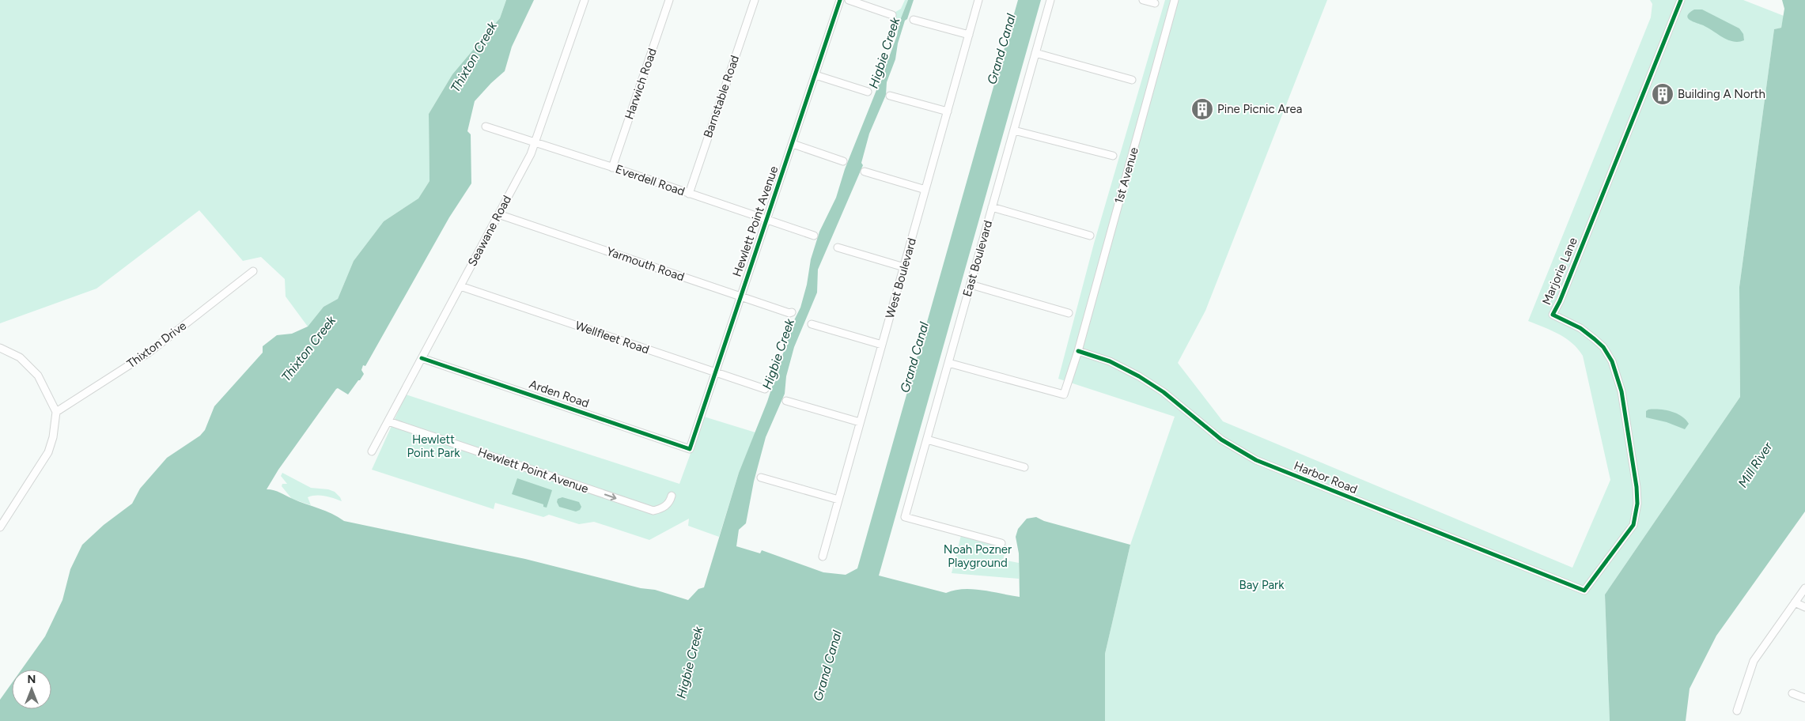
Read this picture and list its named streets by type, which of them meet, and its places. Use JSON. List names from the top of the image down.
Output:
{
  "streets": {
    "street": [
      "Harwich Road",
      "Barnstable Road",
      "1st Avenue",
      "Everdell Road",
      "Hewlett Point Avenue",
      "Seawane Road",
      "East Boulevard",
      "Yarmouth Road",
      "Marjorie Lane",
      "West Boulevard",
      "Wellfleet Road",
      "Thixton Drive",
      "Arden Road",
      "Harbor Road"
    ]
  },
  "crossings": [
    ["Harwich Road", "Everdell Road"],
    ["Barnstable Road", "Everdell Road"],
    ["1st Avenue", "East Boulevard"],
    ["1st Avenue", "Harbor Road"],
    ["Everdell Road", "Hewlett Point Avenue"],
    ["Everdell Road", "Seawane Road"],
    ["Hewlett Point Avenue", "Seawane Road"],
    ["Hewlett Point Avenue", "Yarmouth Road"],
    ["Hewlett Point Avenue", "Wellfleet Road"],
    ["Hewlett Point Avenue", "Arden Road"],
    ["Seawane Road", "Yarmouth Road"],
    ["Seawane Road", "Wellfleet Road"],
    ["Seawane Road", "Arden Road"],
    ["Marjorie Lane", "Harbor Road"]
  ],
  "one_way": ["Hewlett Point Avenue"],
  "water": [
    "Grand Canal",
    "Higbie Creek",
    "Thixton Creek",
    "Mill River"
  ],
  "parks": ["Hewlett Point Park", "Noah Pozner Playground", "Bay Park"],
  "places": {
    "building": ["Building A North", "Pine Picnic Area"]
  },
  "north": "top"
}
